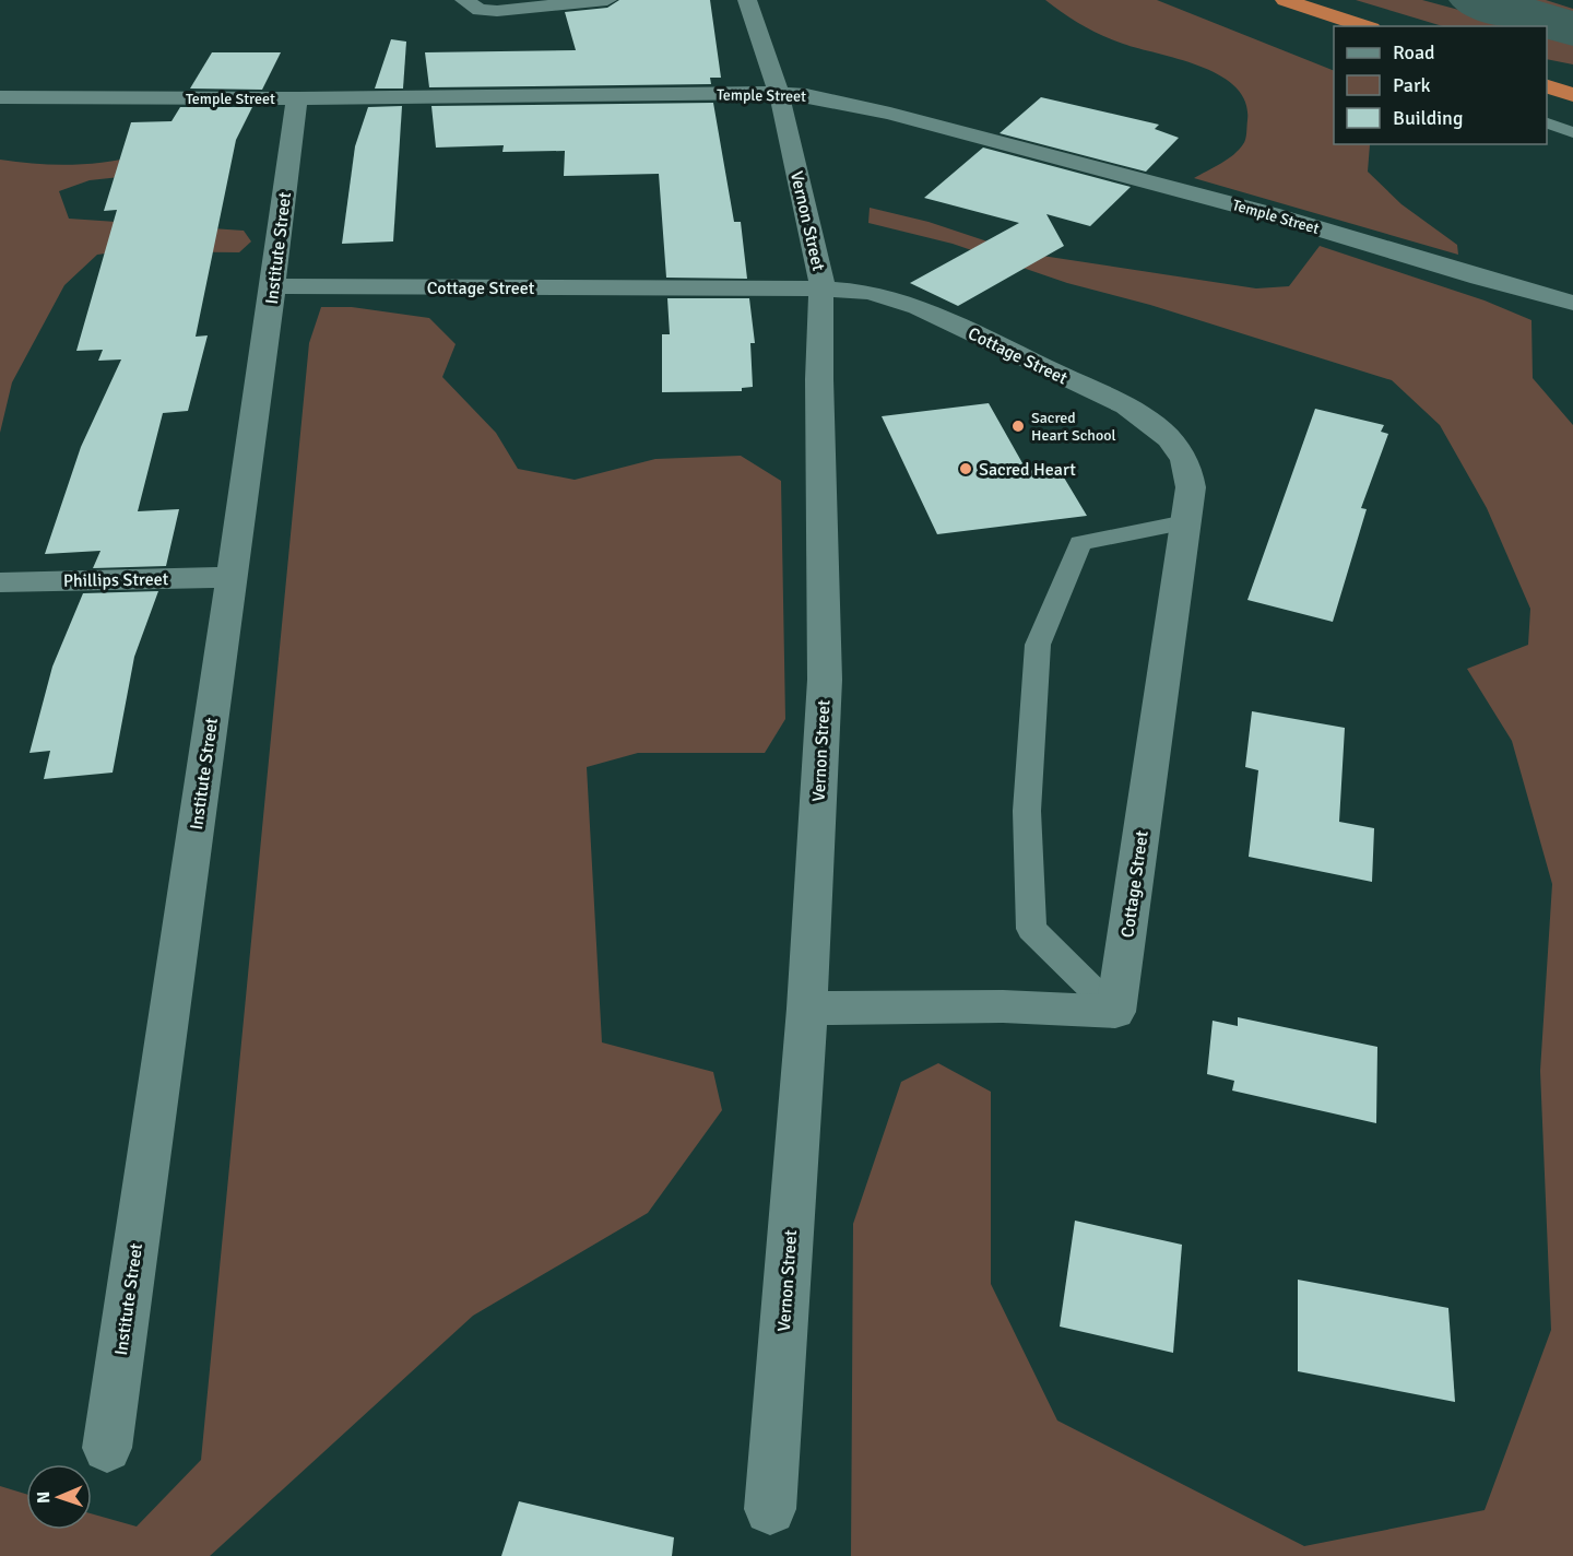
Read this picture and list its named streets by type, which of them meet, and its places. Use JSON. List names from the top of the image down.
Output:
{
  "streets": {
    "street": [
      "Temple Street",
      "Vernon Street",
      "Institute Street",
      "Cottage Street",
      "Phillips Street"
    ]
  },
  "crossings": [
    ["Temple Street", "Vernon Street"],
    ["Temple Street", "Institute Street"],
    ["Vernon Street", "Cottage Street"],
    ["Institute Street", "Cottage Street"],
    ["Institute Street", "Phillips Street"]
  ],
  "places": ["Sacred Heart School", "Sacred Heart"],
  "legend": ["Road", "Park", "Building"],
  "north": "left"
}
